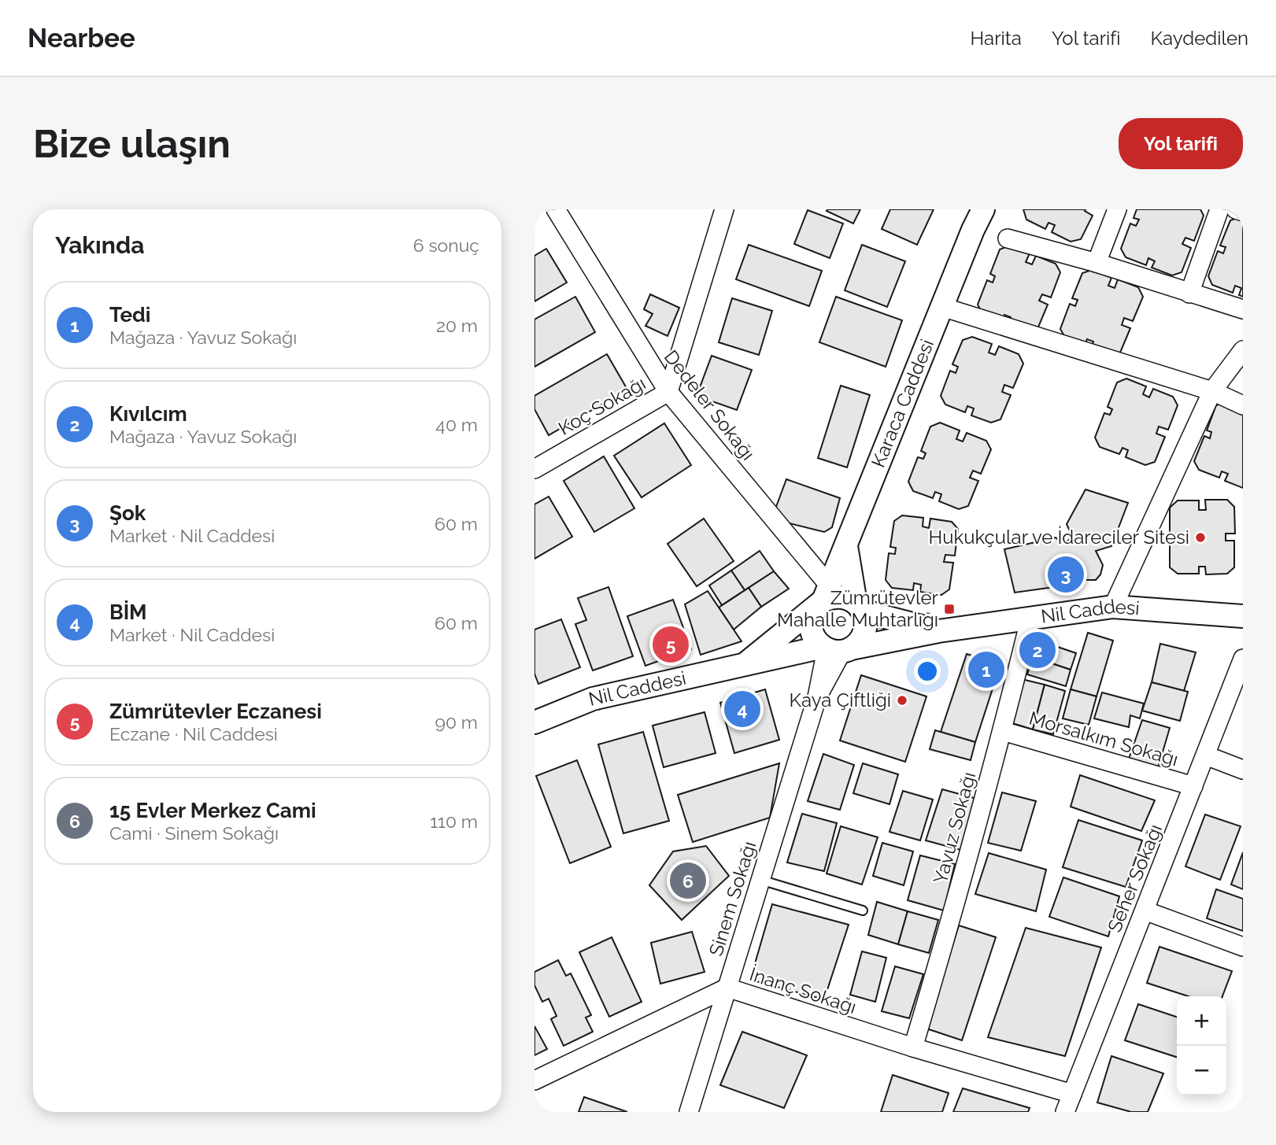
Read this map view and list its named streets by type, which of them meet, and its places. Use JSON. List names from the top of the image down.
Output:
{
  "streets": {
    "street": [
      "Karaca Caddesi",
      "Dedeler Sokağı",
      "Koç Sokağı",
      "Nil Caddesi",
      "Morsalkım Sokağı",
      "Yavuz Sokağı",
      "Seher Sokağı",
      "Sinem Sokağı",
      "İnanç Sokağı"
    ]
  },
  "crossings": [
    ["Karaca Caddesi", "Dedeler Sokağı"],
    ["Karaca Caddesi", "Nil Caddesi"],
    ["Karaca Caddesi", "Sinem Sokağı"],
    ["Dedeler Sokağı", "Koç Sokağı"],
    ["Dedeler Sokağı", "Nil Caddesi"],
    ["Dedeler Sokağı", "Sinem Sokağı"],
    ["Nil Caddesi", "Yavuz Sokağı"],
    ["Nil Caddesi", "Sinem Sokağı"],
    ["Morsalkım Sokağı", "Yavuz Sokağı"],
    ["Morsalkım Sokağı", "Seher Sokağı"],
    ["Yavuz Sokağı", "İnanç Sokağı"],
    ["Seher Sokağı", "İnanç Sokağı"],
    ["Sinem Sokağı", "İnanç Sokağı"]
  ],
  "places": {
    "other": ["Hukukçular ve İdareciler Sitesi", "Kaya Çiftliği"],
    "transit": ["Zümrütevler Mahalle Muhtarlığı"]
  },
  "page": {
    "header": "Nearbee",
    "nav": ["Harita", "Yol tarifi", "Kaydedilen"],
    "buttons": "Yol tarifi",
    "title": "Bize ulaşın",
    "heading": ["Yakında", "6 sonuç"],
    "list": [
      {
        "mark": "1",
        "name": "Tedi",
        "note": "Mağaza · Yavuz Sokağı",
        "value": "20 m"
      },
      {
        "mark": "2",
        "name": "Kıvılcım",
        "note": "Mağaza · Yavuz Sokağı",
        "value": "40 m"
      },
      {
        "mark": "3",
        "name": "Şok",
        "note": "Market · Nil Caddesi",
        "value": "60 m"
      },
      {
        "mark": "4",
        "name": "BİM",
        "note": "Market · Nil Caddesi",
        "value": "60 m"
      },
      {
        "mark": "5",
        "name": "Zümrütevler Eczanesi",
        "note": "Eczane · Nil Caddesi",
        "value": "90 m"
      },
      {
        "mark": "6",
        "name": "15 Evler Merkez Cami",
        "note": "Cami · Sinem Sokağı",
        "value": "110 m"
      }
    ],
    "pins": [
      "3",
      "5",
      "2",
      "1",
      "4",
      "6"
    ],
    "map_buttons": ["+", "−"]
  }
}
